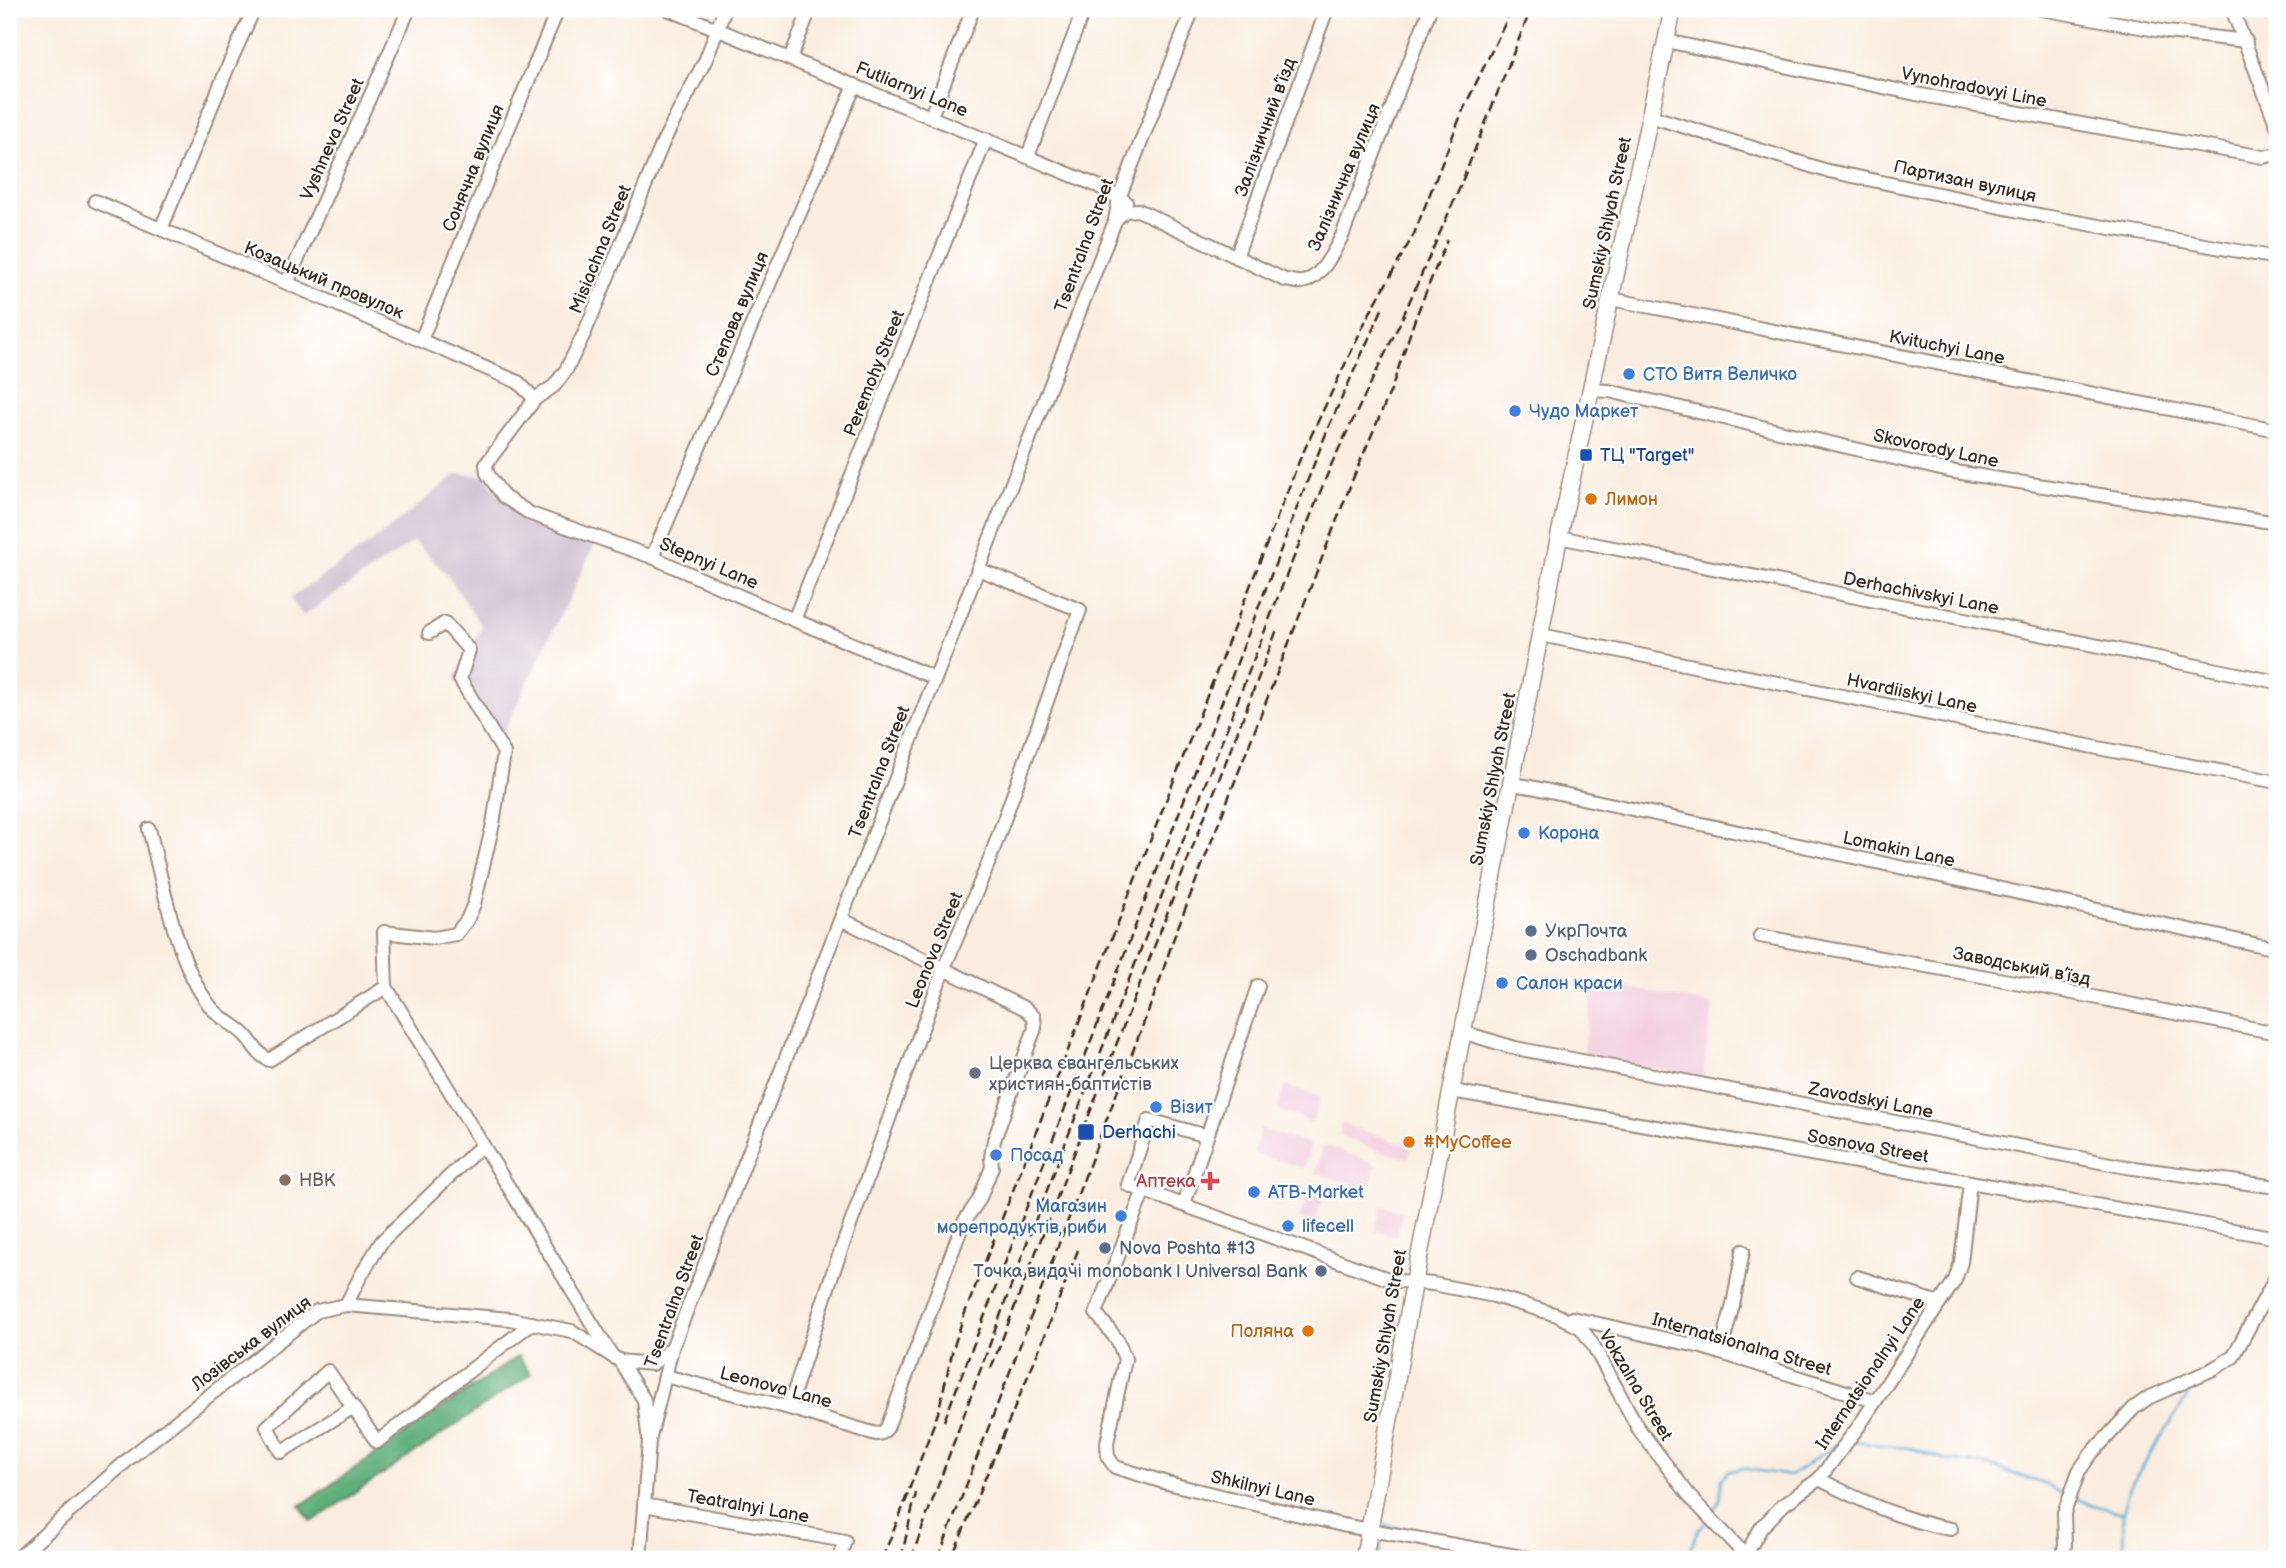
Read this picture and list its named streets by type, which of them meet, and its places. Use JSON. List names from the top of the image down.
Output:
{
  "streets": {
    "main road": ["Sumskiy Shlyah Street"],
    "street": [
      "Vynohradovyi Line",
      "Futliarnyi Lane",
      "Залізничний в’їзд",
      "Vyshneva Street",
      "Сонячна вулиця",
      "Залізнична вулиця",
      "Партизан вулиця",
      "Tsentralna Street",
      "Misiachna Street",
      "Козацький провулок",
      "Степова вулиця",
      "Kvituchyi Lane",
      "Peremohy Street",
      "Skovorody Lane",
      "Stepnyi Lane",
      "Derhachivskyi Lane",
      "Hvardiiskyi Lane",
      "Lomakin Lane",
      "Leonova Street",
      "Заводський в’їзд",
      "Zavodskyi Lane",
      "Sosnova Street",
      "Лозівська вулиця",
      "Internatsionalna Street",
      "Internatsionalnyi Lane",
      "Vokzalna Street",
      "Leonova Lane",
      "Shkilnyi Lane",
      "Teatralnyi Lane"
    ]
  },
  "crossings": [
    ["Vynohradovyi Line", "Sumskiy Shlyah Street"],
    ["Futliarnyi Lane", "Залізничний в’їзд"],
    ["Futliarnyi Lane", "Залізнична вулиця"],
    ["Futliarnyi Lane", "Tsentralna Street"],
    ["Futliarnyi Lane", "Misiachna Street"],
    ["Futliarnyi Lane", "Степова вулиця"],
    ["Futliarnyi Lane", "Peremohy Street"],
    ["Залізничний в’їзд", "Залізнична вулиця"],
    ["Vyshneva Street", "Козацький провулок"],
    ["Сонячна вулиця", "Козацький провулок"],
    ["Партизан вулиця", "Sumskiy Shlyah Street"],
    ["Sumskiy Shlyah Street", "Kvituchyi Lane"],
    ["Sumskiy Shlyah Street", "Skovorody Lane"],
    ["Sumskiy Shlyah Street", "Derhachivskyi Lane"],
    ["Sumskiy Shlyah Street", "Hvardiiskyi Lane"],
    ["Sumskiy Shlyah Street", "Lomakin Lane"],
    ["Sumskiy Shlyah Street", "Zavodskyi Lane"],
    ["Sumskiy Shlyah Street", "Sosnova Street"],
    ["Sumskiy Shlyah Street", "Vokzalna Street"],
    ["Sumskiy Shlyah Street", "Shkilnyi Lane"],
    ["Tsentralna Street", "Stepnyi Lane"],
    ["Tsentralna Street", "Leonova Street"],
    ["Tsentralna Street", "Лозівська вулиця"],
    ["Tsentralna Street", "Leonova Lane"],
    ["Tsentralna Street", "Teatralnyi Lane"],
    ["Misiachna Street", "Козацький провулок"],
    ["Misiachna Street", "Stepnyi Lane"],
    ["Степова вулиця", "Stepnyi Lane"],
    ["Peremohy Street", "Stepnyi Lane"],
    ["Leonova Street", "Leonova Lane"],
    ["Sosnova Street", "Internatsionalnyi Lane"],
    ["Internatsionalna Street", "Internatsionalnyi Lane"],
    ["Internatsionalna Street", "Vokzalna Street"],
    ["Internatsionalnyi Lane", "Vokzalna Street"],
    ["Vokzalna Street", "Shkilnyi Lane"]
  ],
  "places": {
    "other": [
      "СТО Витя Величко",
      "Чудо Маркет",
      "Лимон",
      "Корона",
      "УкрПочта",
      "Oschadbank",
      "Салон краси",
      "Церква євангельських християн-баптистів",
      "Візит",
      "#MyCoffee",
      "Посад",
      "НВК",
      "ATB-Market",
      "Магазин морепродуктів, риби",
      "lifecell",
      "Nova Poshta #13",
      "Точка видачі monobank | Universal Bank",
      "Поляна"
    ],
    "transit": ["ТЦ \"Target\"", "Derhachi"],
    "health": ["Аптека"]
  }
}
